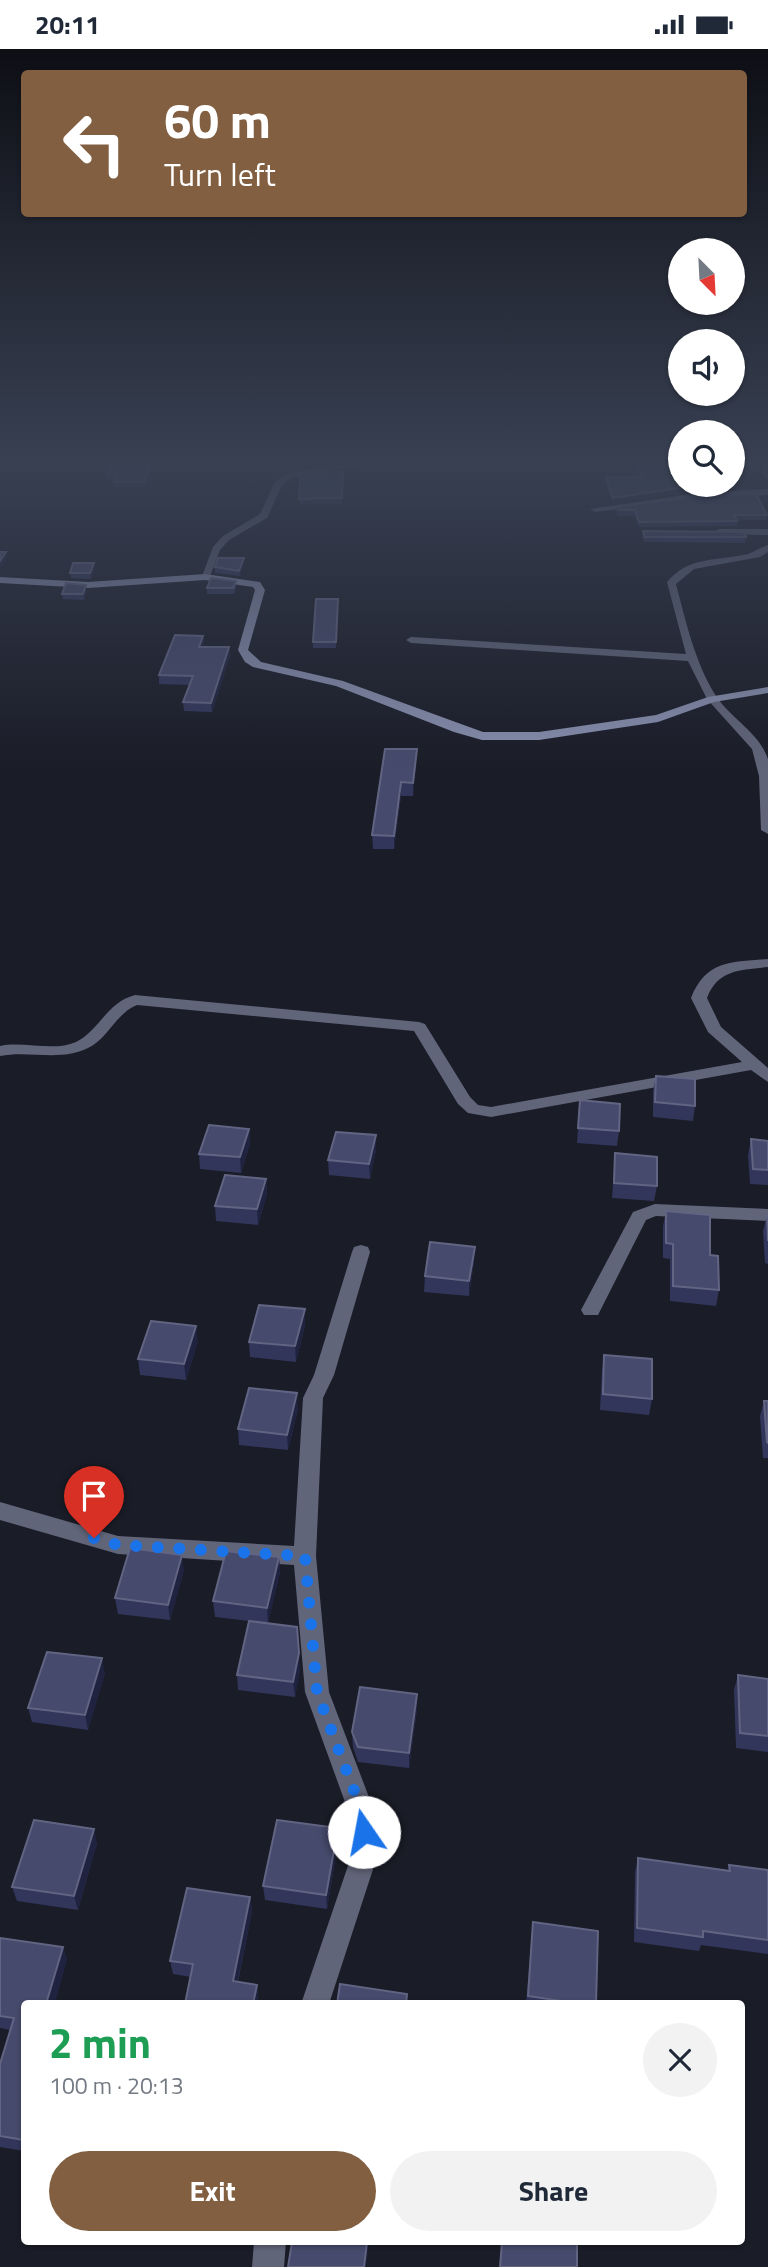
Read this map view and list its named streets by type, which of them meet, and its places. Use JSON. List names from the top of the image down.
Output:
{
  "north": "bottom right",
  "page": {
    "status": "20:11",
    "turn": ["60 m", "Turn left"],
    "heading": ["2 min", "100 m · 20:13"],
    "buttons": ["Exit", "Share"]
  }
}
